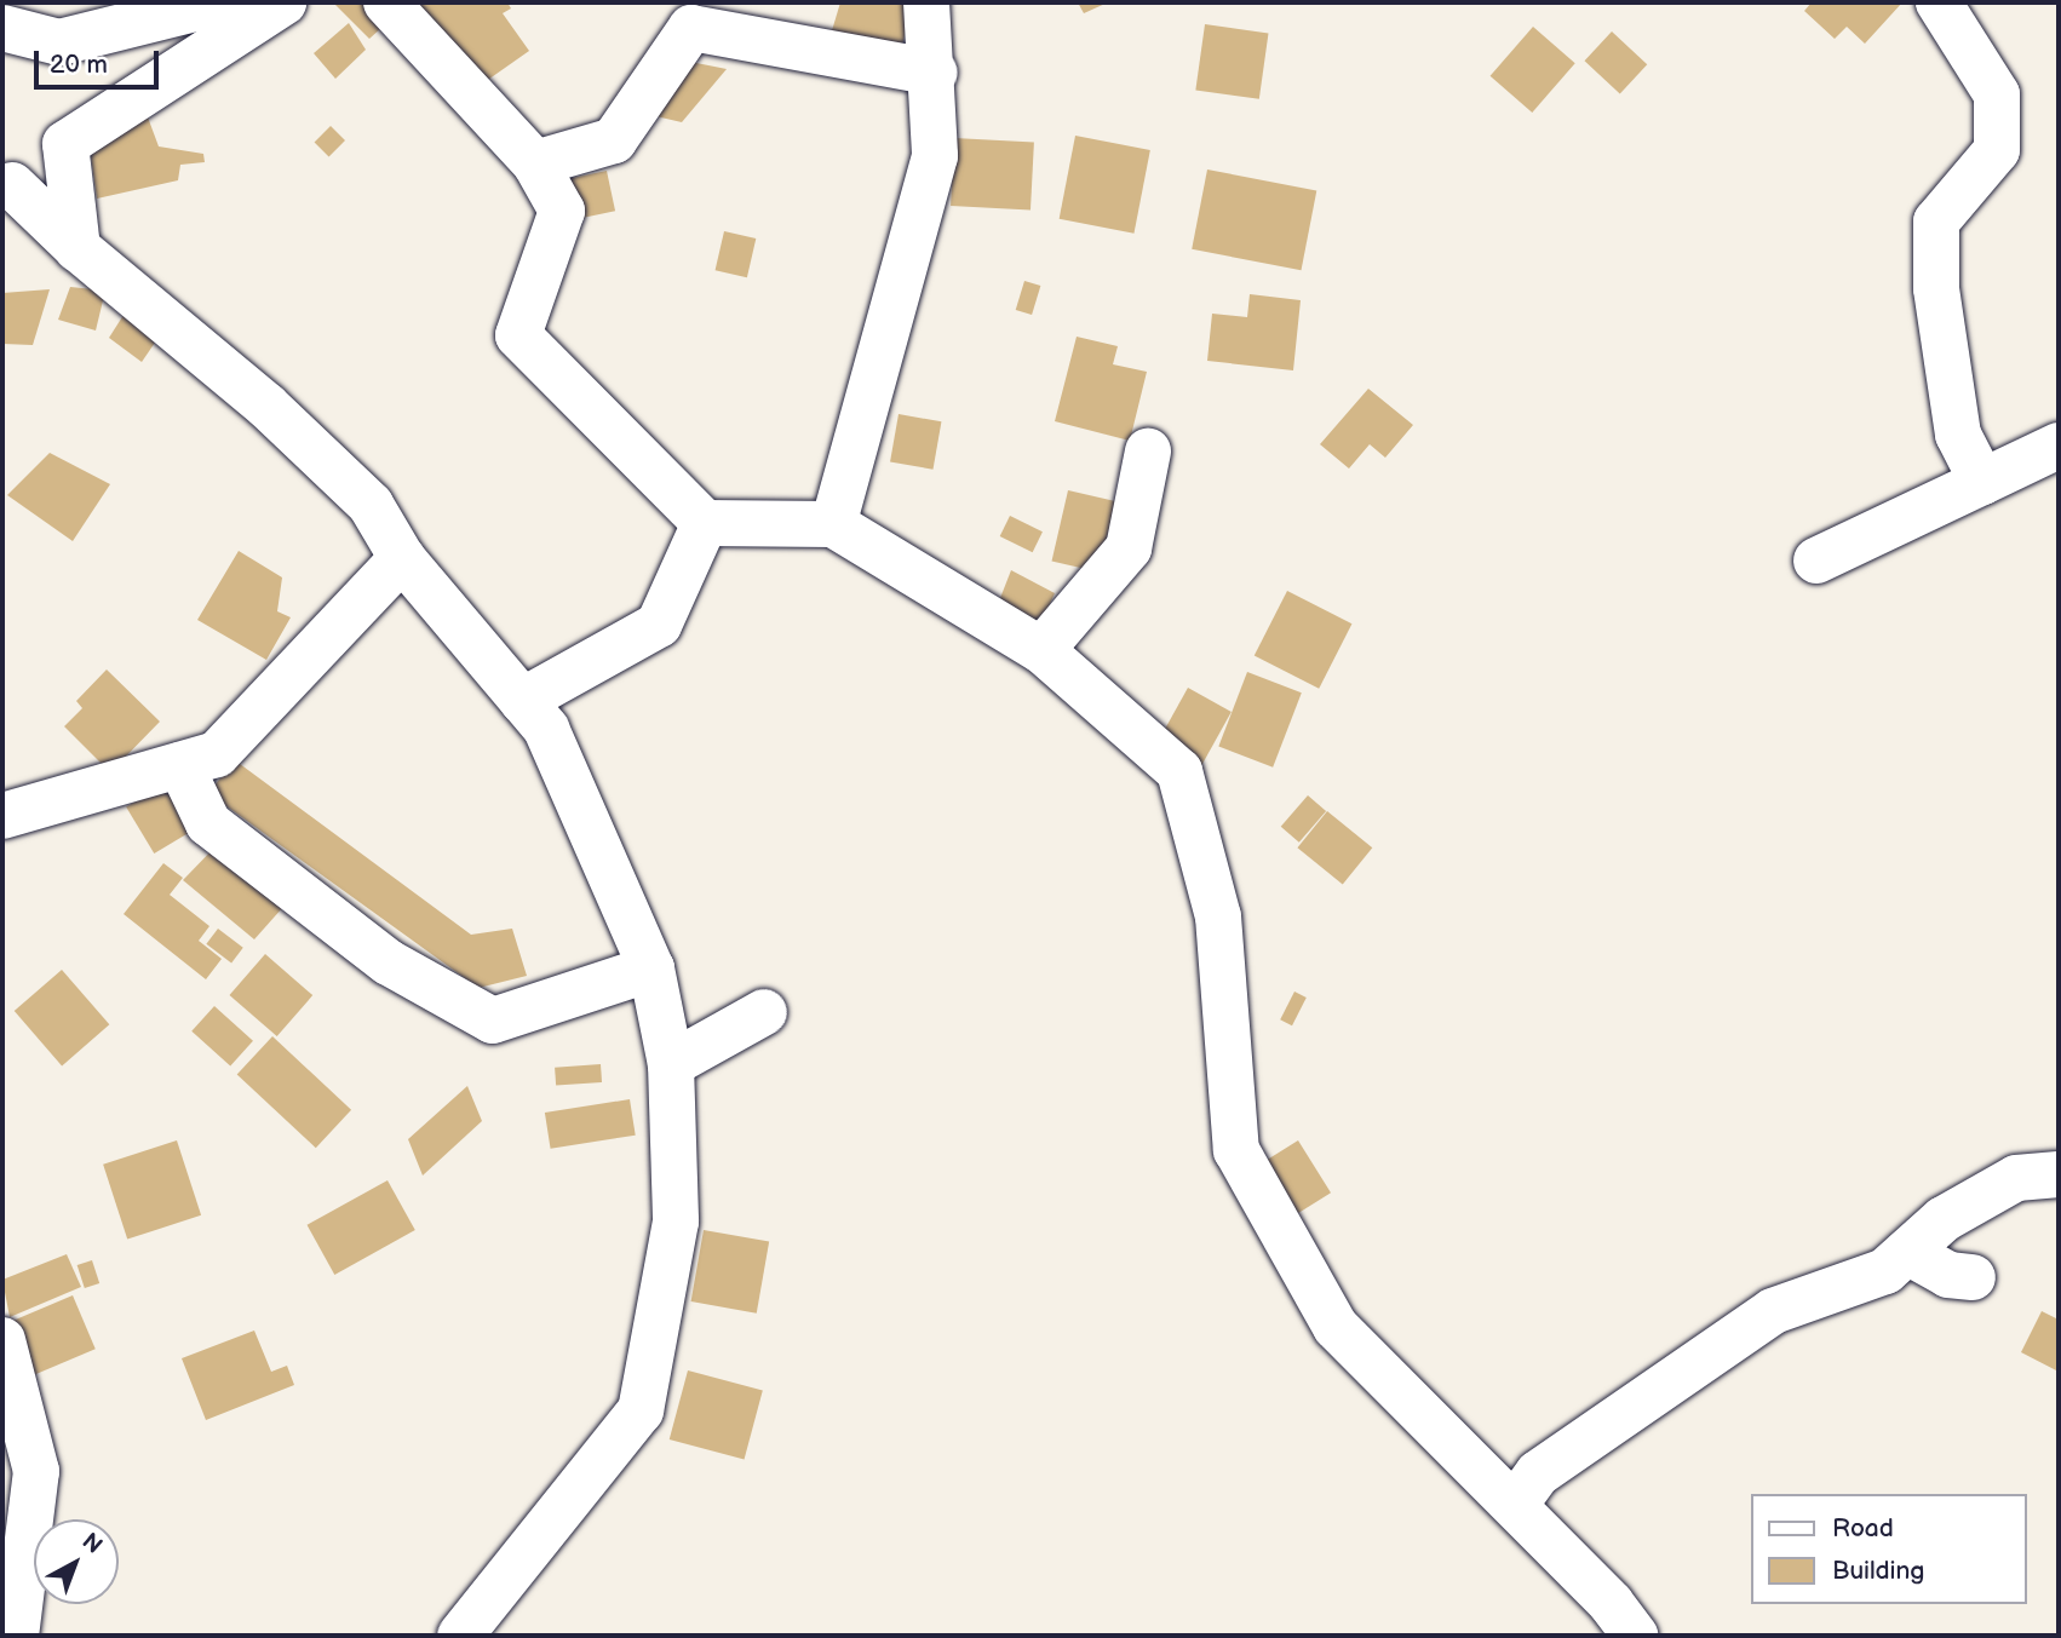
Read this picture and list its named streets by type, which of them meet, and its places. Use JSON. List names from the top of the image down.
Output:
{
  "legend": ["Road", "Building"],
  "scale_bar": "20 m",
  "north": "top right"
}
